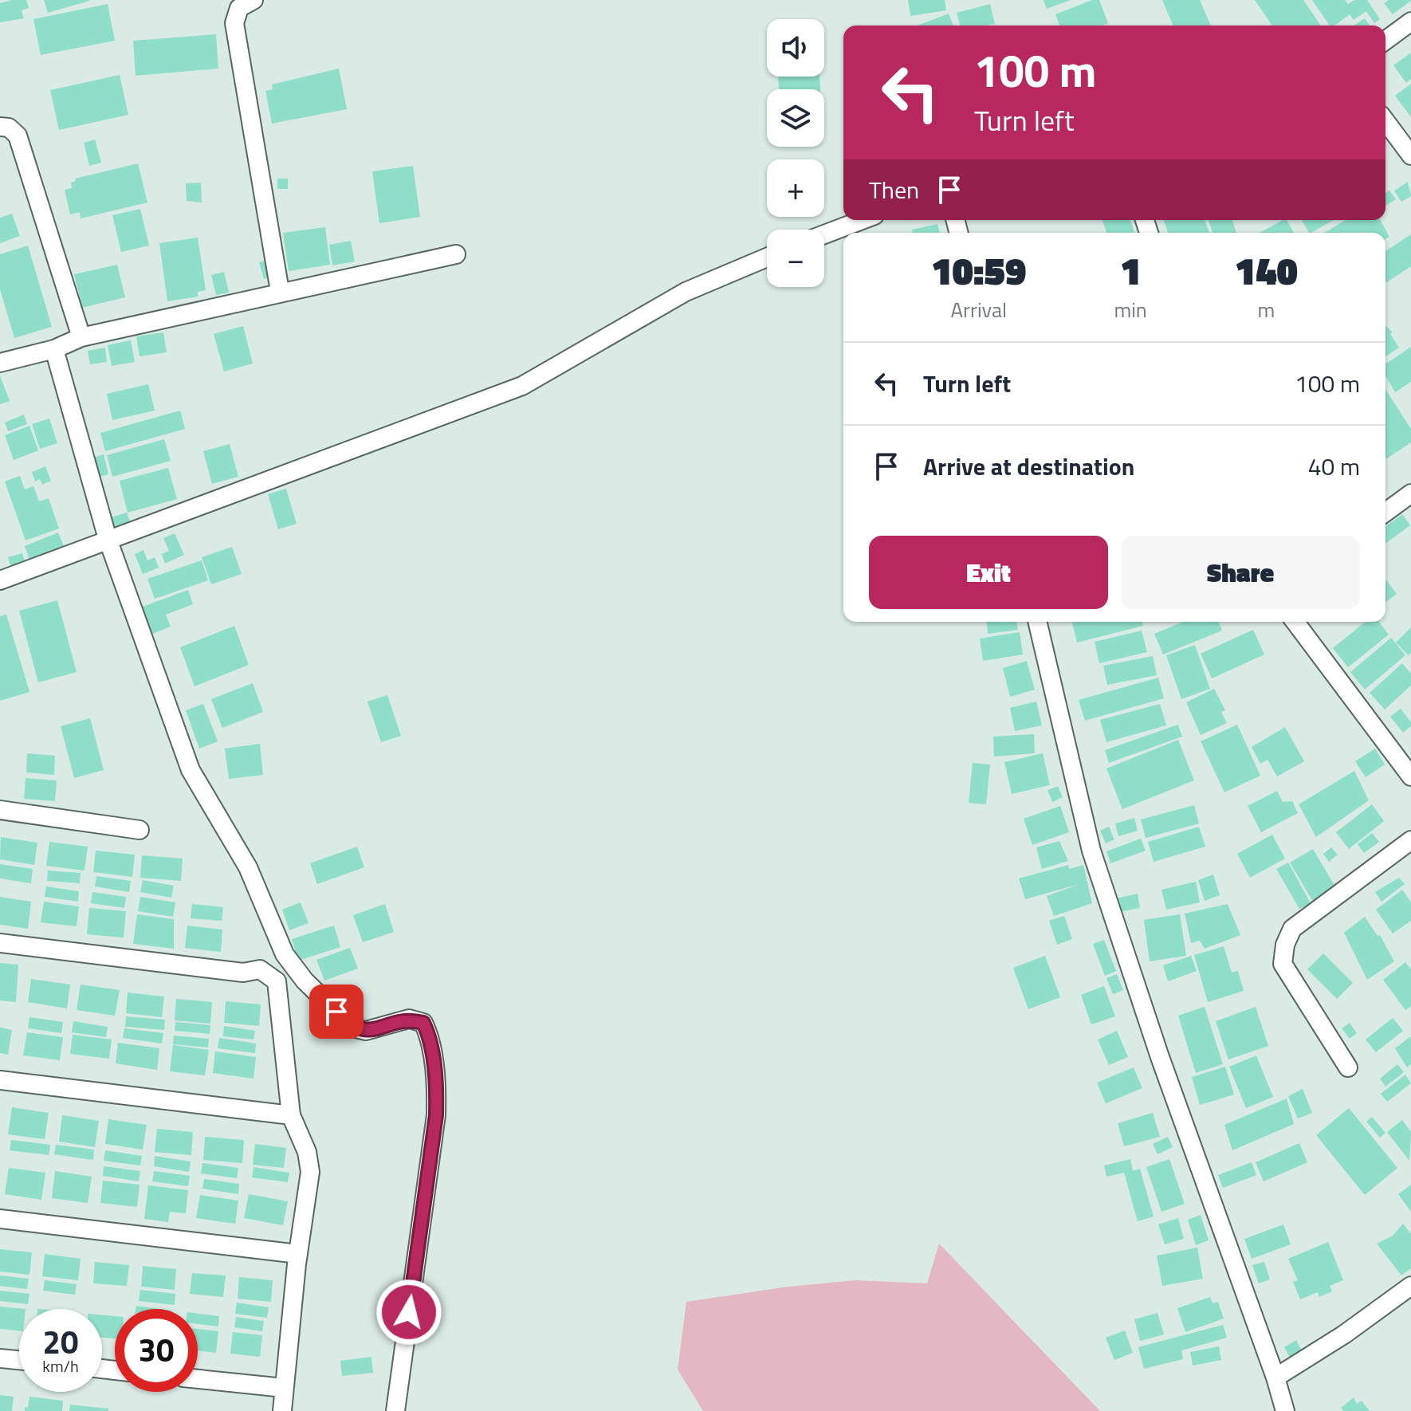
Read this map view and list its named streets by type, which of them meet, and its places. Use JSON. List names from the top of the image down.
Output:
{
  "page": {
    "map_buttons": ["+", "−"],
    "turn": ["100 m", "Turn left"],
    "then": "Then",
    "eta": [
      "10:59",
      "Arrival",
      "1",
      "min",
      "140",
      "m"
    ],
    "list": [
      {
        "name": "Turn left",
        "value": "100 m"
      },
      {
        "name": "Arrive at destination",
        "value": "40 m"
      }
    ],
    "buttons": ["Exit", "Share"],
    "speed": "20 km/h",
    "limit": "30"
  }
}
